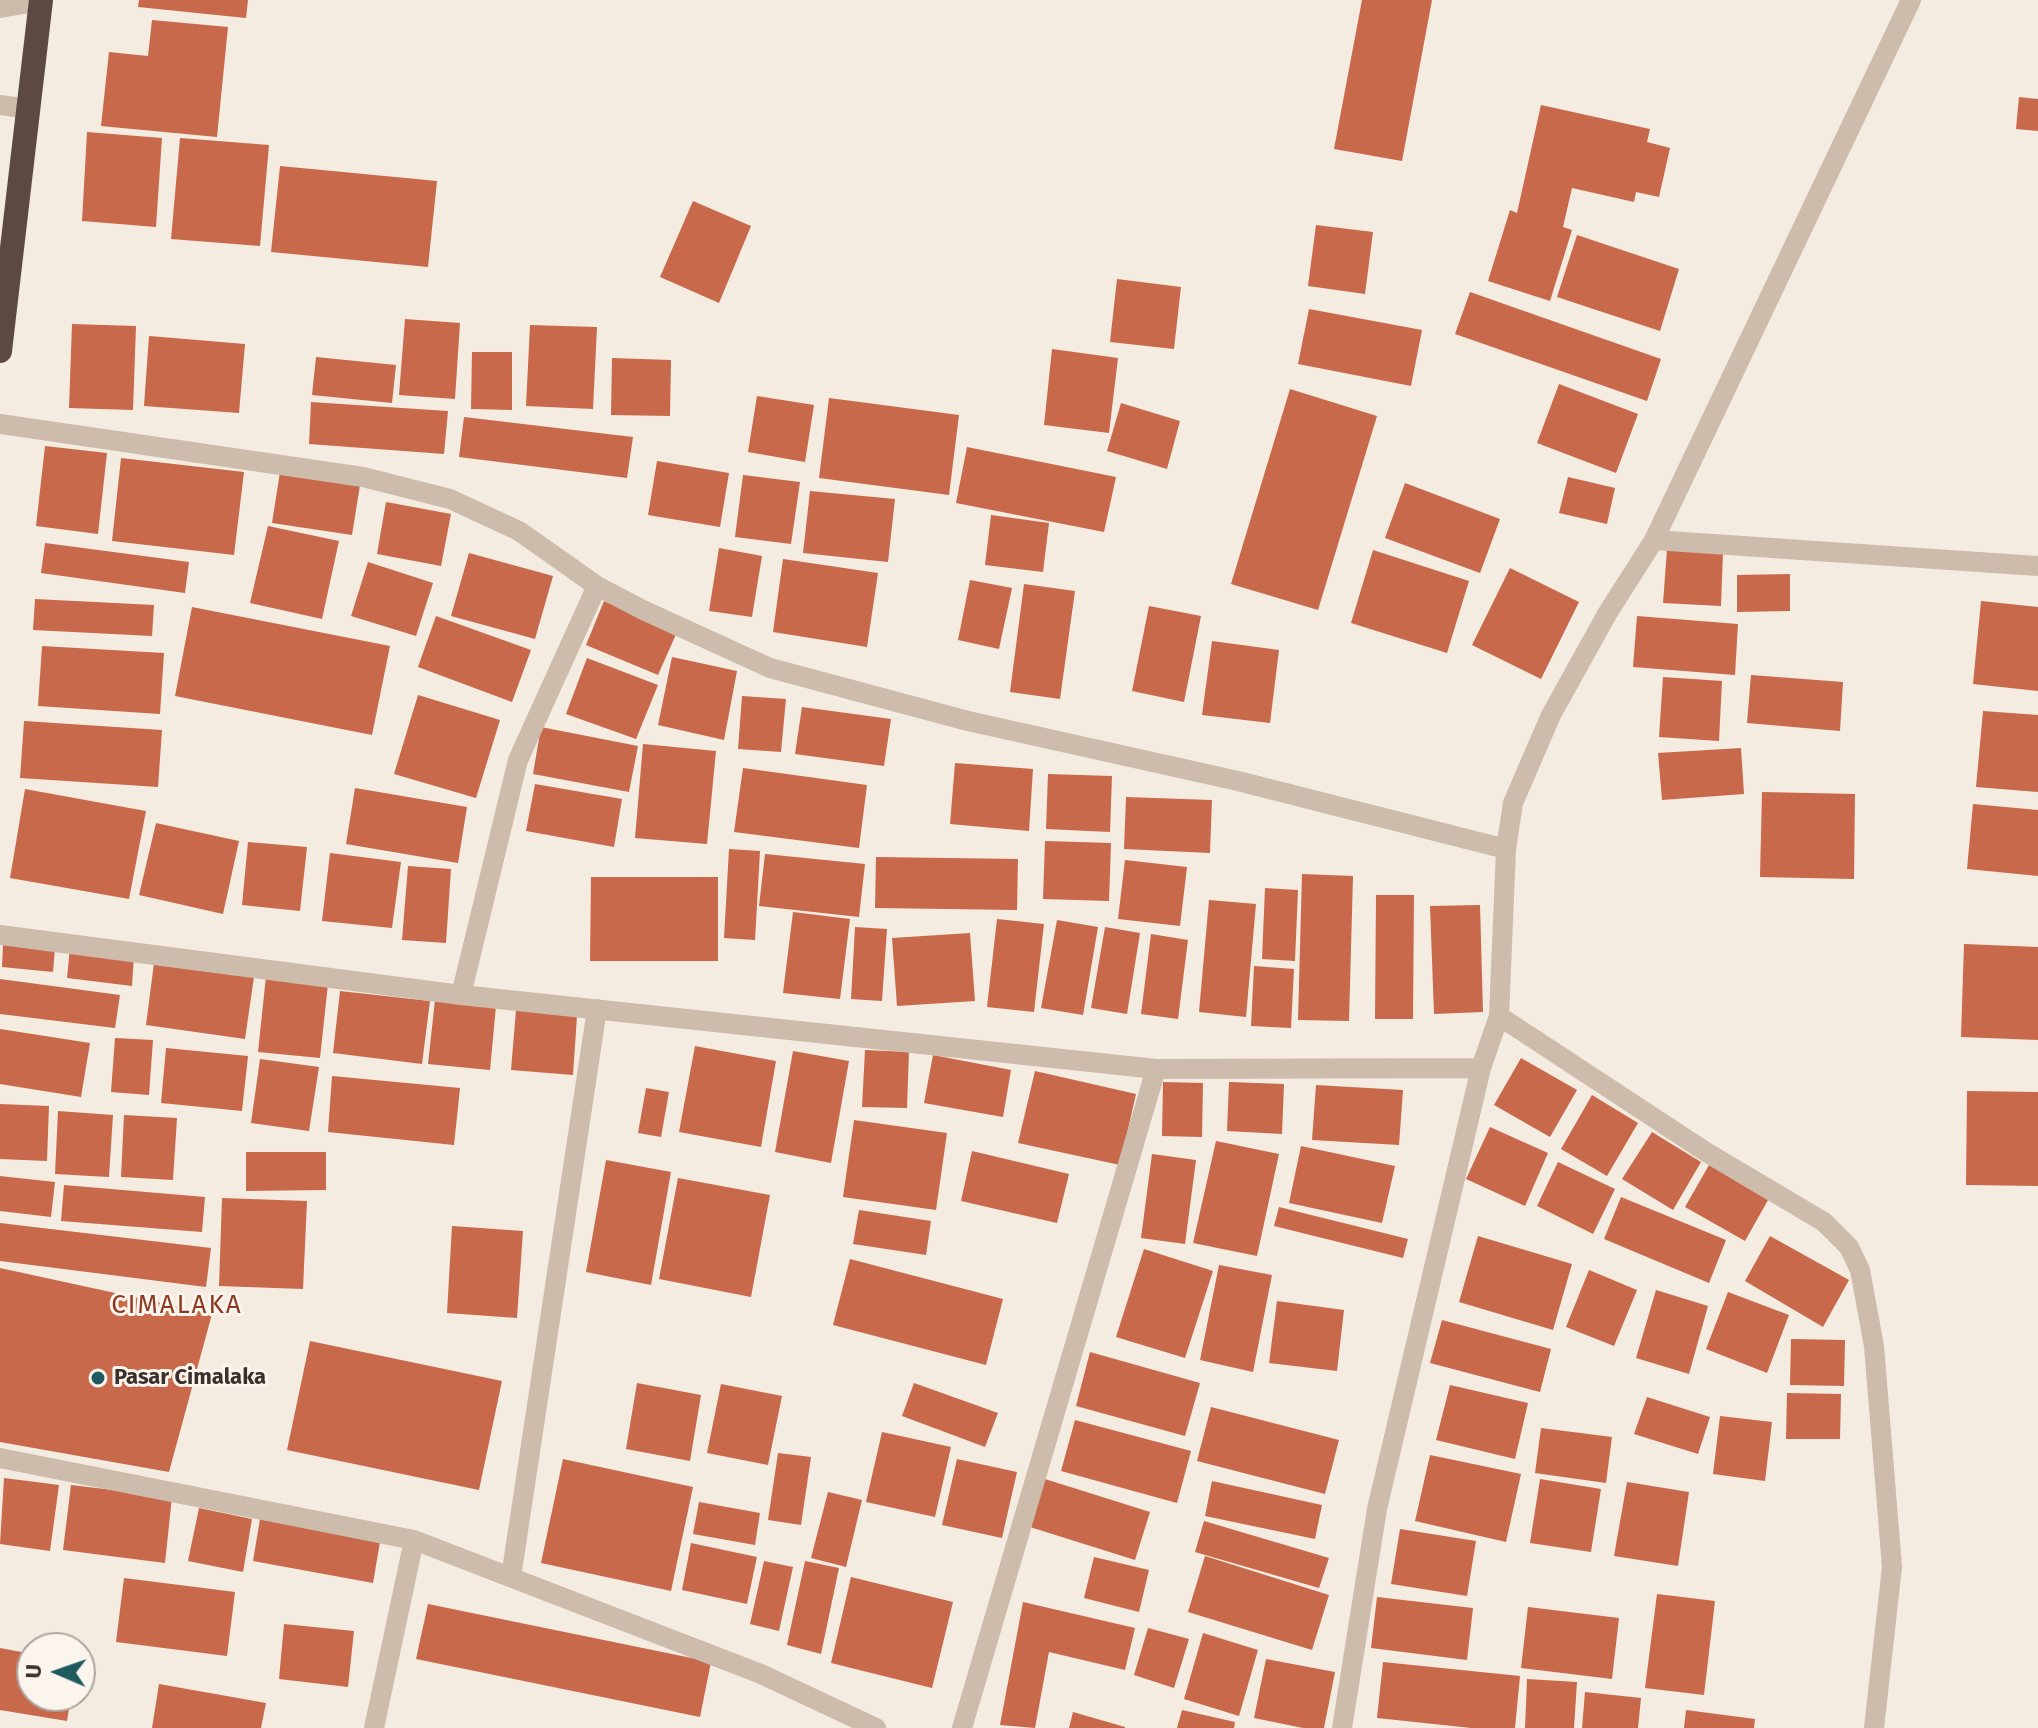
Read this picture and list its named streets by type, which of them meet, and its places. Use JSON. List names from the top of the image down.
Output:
{
  "districts": ["CIMALAKA"],
  "places": ["Pasar Cimalaka"],
  "north": "left"
}
